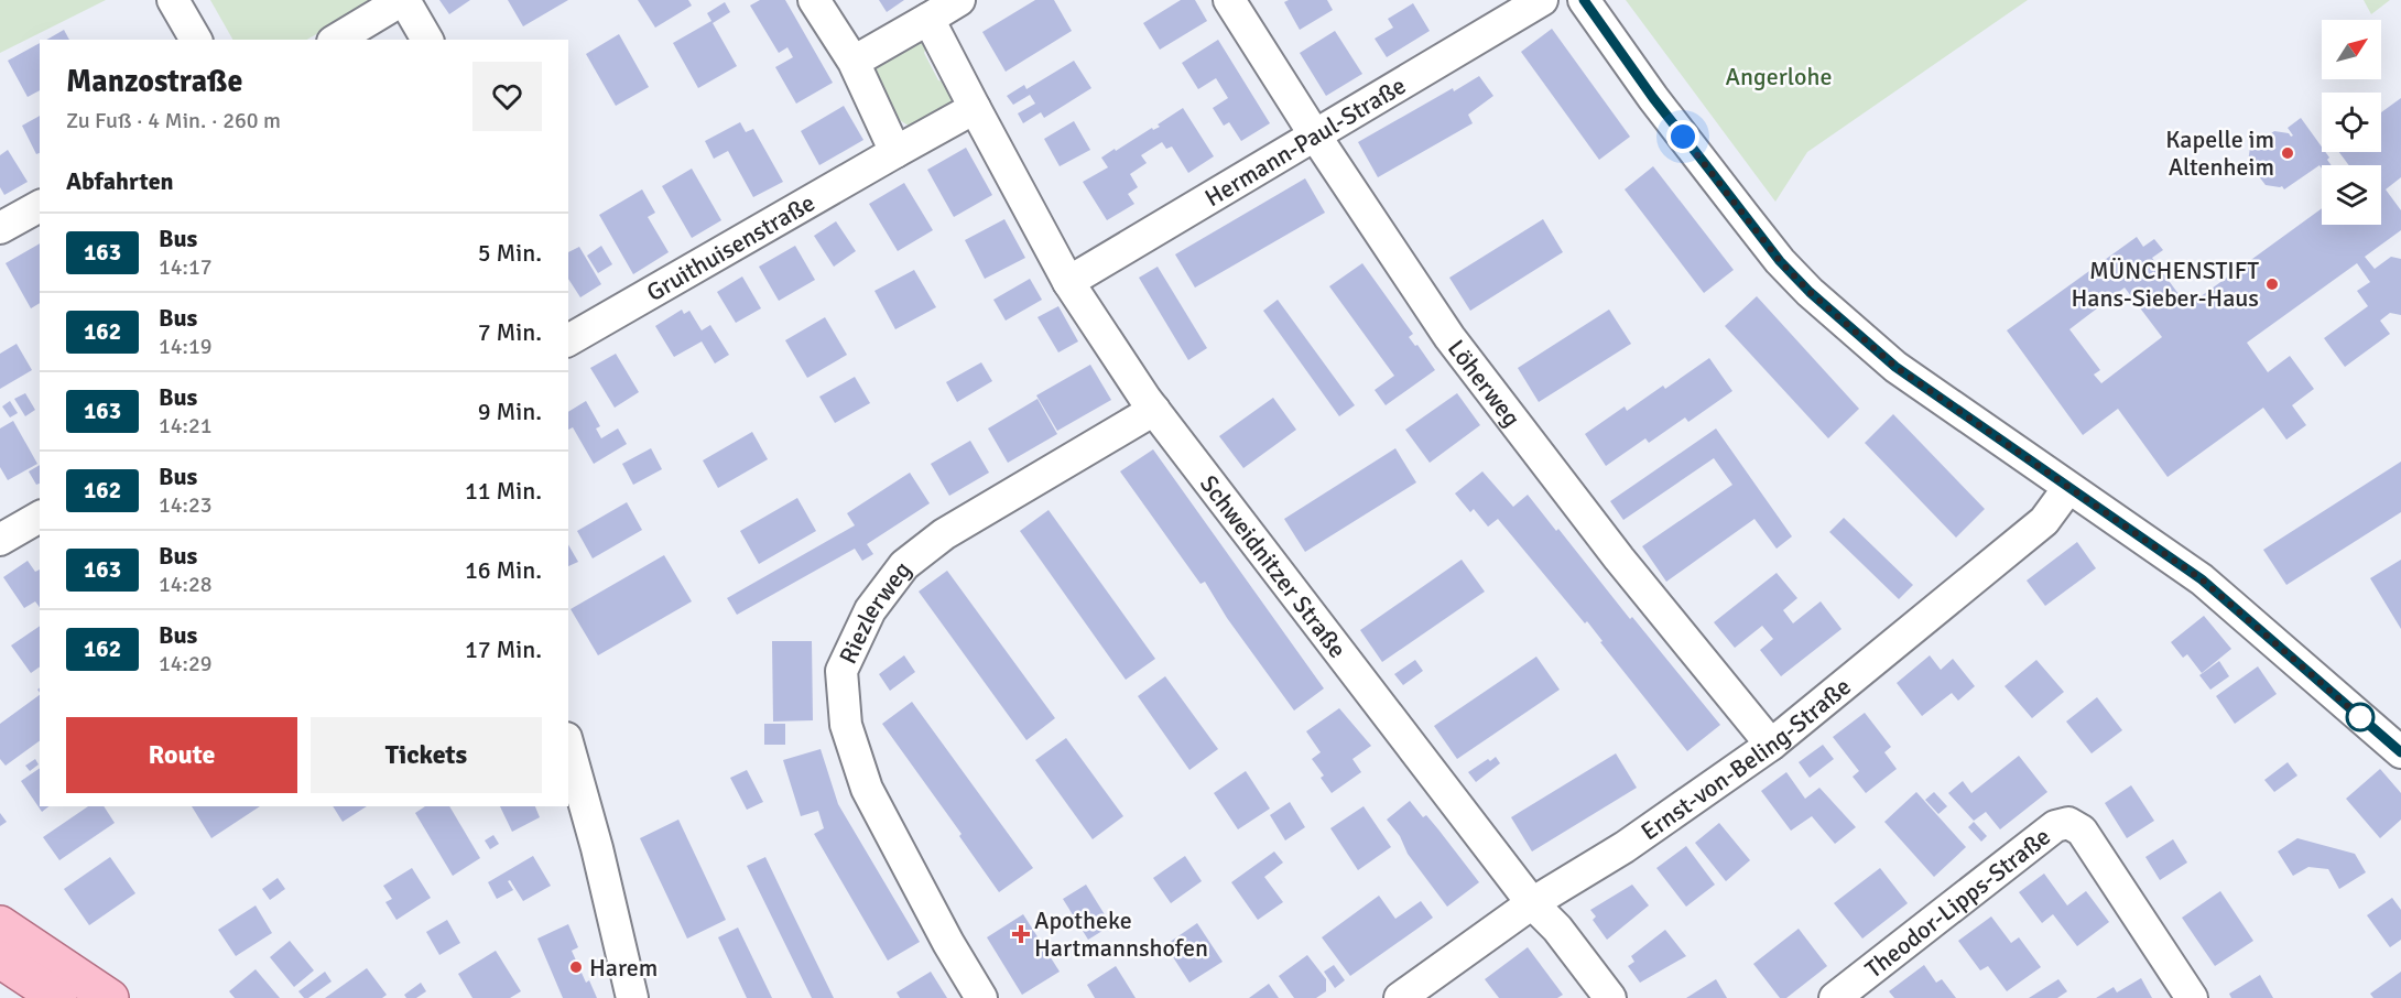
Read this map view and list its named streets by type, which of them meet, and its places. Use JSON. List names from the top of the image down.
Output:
{
  "streets": {
    "street": [
      "Hermann-Paul-Straße",
      "Gruithuisenstraße",
      "Löherweg",
      "Schweidnitzer Straße",
      "Riezlerweg",
      "Ernst-von-Beling-Straße",
      "Theodor-Lipps-Straße"
    ]
  },
  "crossings": [
    ["Hermann-Paul-Straße", "Löherweg"],
    ["Hermann-Paul-Straße", "Schweidnitzer Straße"],
    ["Gruithuisenstraße", "Schweidnitzer Straße"],
    ["Löherweg", "Ernst-von-Beling-Straße"],
    ["Schweidnitzer Straße", "Riezlerweg"],
    ["Schweidnitzer Straße", "Ernst-von-Beling-Straße"]
  ],
  "parks": ["Angerlohe"],
  "places": {
    "other": ["Kapelle im Altenheim", "MÜNCHENSTIFT Hans-Sieber-Haus", "Harem"],
    "health": ["Apotheke Hartmannshofen"]
  },
  "lines": ["bus line 163"],
  "north": "top right",
  "page": {
    "heading": [
      ["Manzostraße", "Zu Fuß · 4 Min. · 260 m"],
      "Abfahrten"
    ],
    "list": [
      {
        "mark": "163",
        "name": "Bus",
        "note": "14:17",
        "value": "5 Min."
      },
      {
        "mark": "162",
        "name": "Bus",
        "note": "14:19",
        "value": "7 Min."
      },
      {
        "mark": "163",
        "name": "Bus",
        "note": "14:21",
        "value": "9 Min."
      },
      {
        "mark": "162",
        "name": "Bus",
        "note": "14:23",
        "value": "11 Min."
      },
      {
        "mark": "163",
        "name": "Bus",
        "note": "14:28",
        "value": "16 Min."
      },
      {
        "mark": "162",
        "name": "Bus",
        "note": "14:29",
        "value": "17 Min."
      }
    ],
    "buttons": ["Route", "Tickets"]
  }
}
